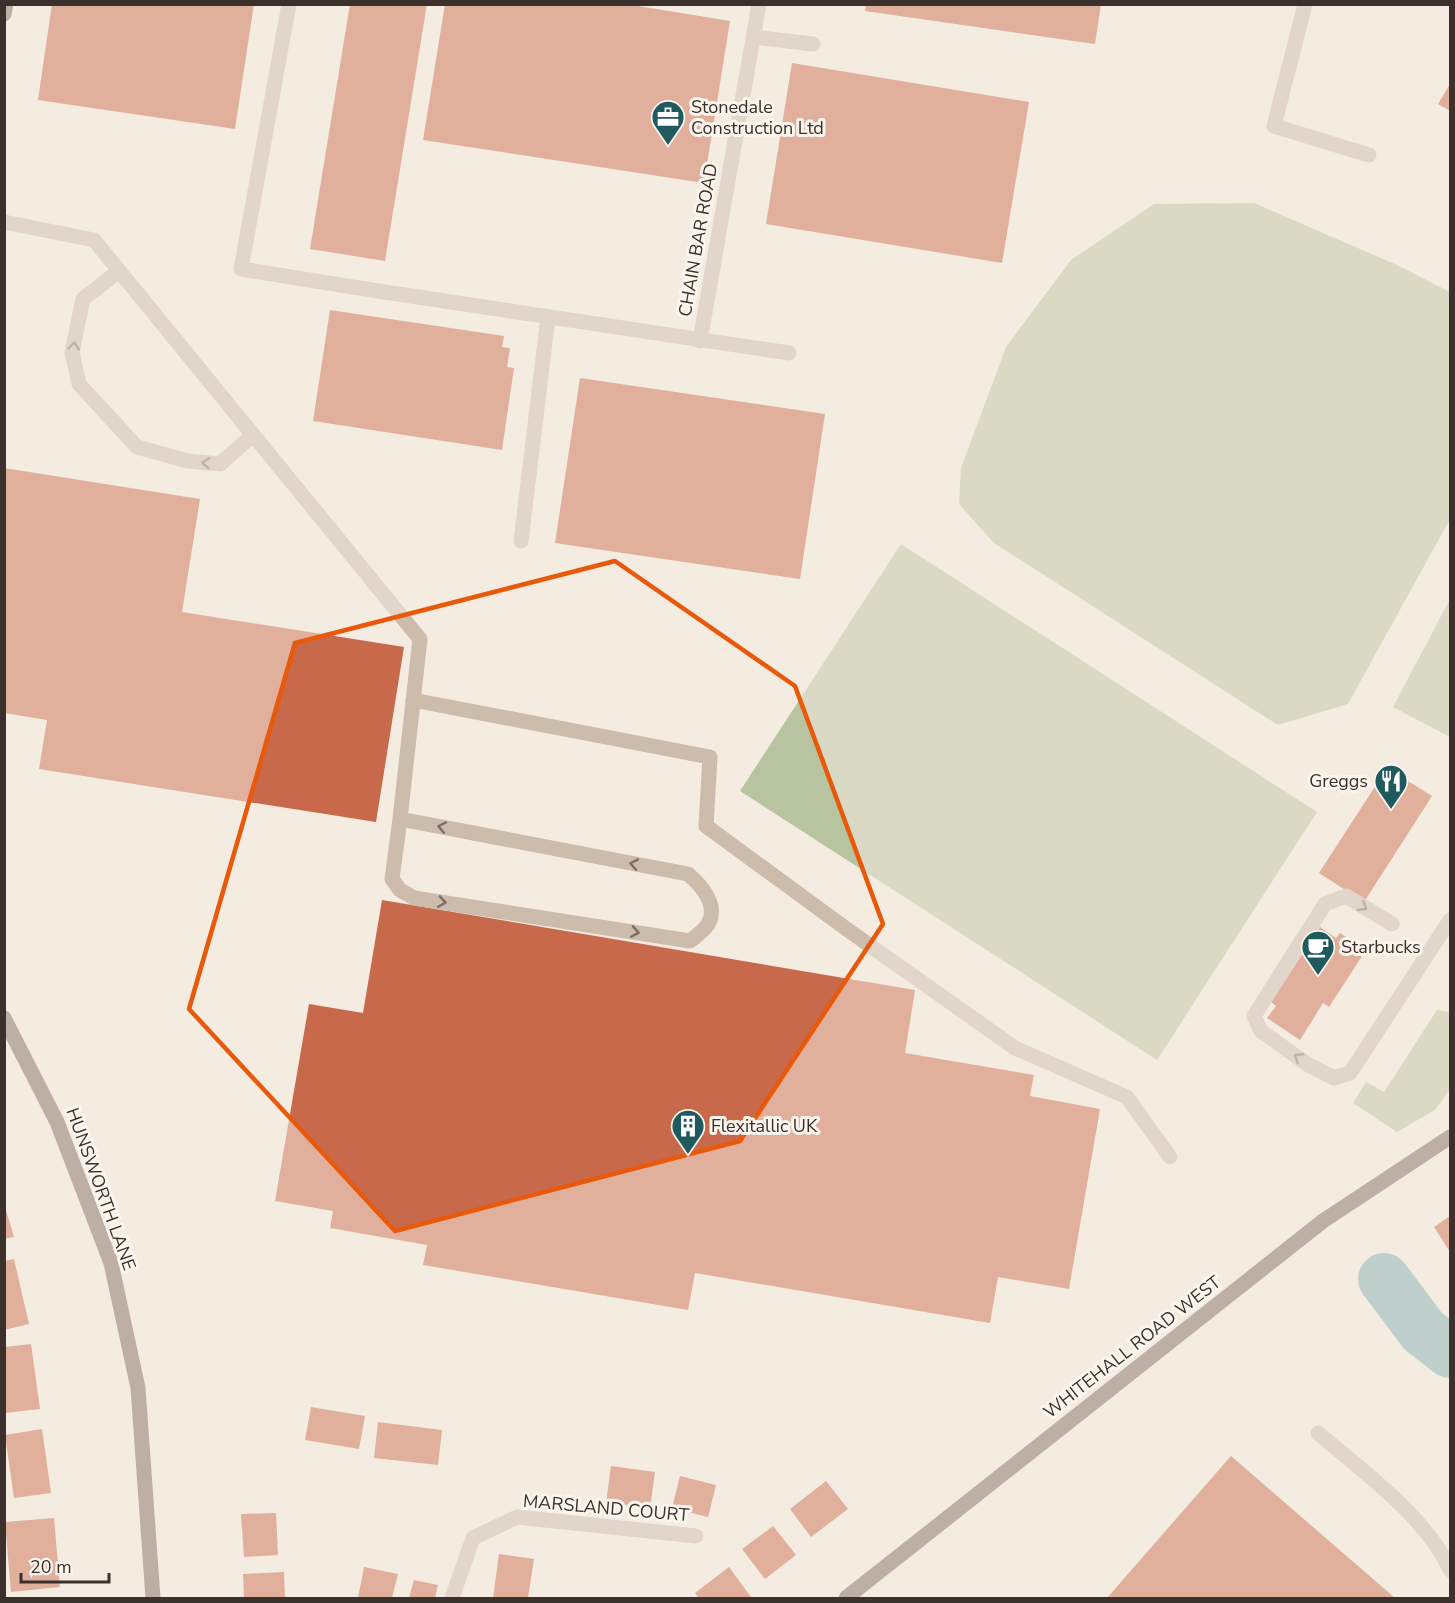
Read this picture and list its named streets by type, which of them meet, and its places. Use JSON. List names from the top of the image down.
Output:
{
  "streets": {
    "main road": ["HUNSWORTH LANE", "WHITEHALL ROAD WEST"],
    "street": ["CHAIN BAR ROAD", "MARSLAND COURT"]
  },
  "places": {
    "office": ["Stonedale Construction Ltd"],
    "restaurant": ["Greggs"],
    "cafe": ["Starbucks"],
    "building": ["Flexitallic UK"]
  },
  "scale_bar": "20 m"
}
